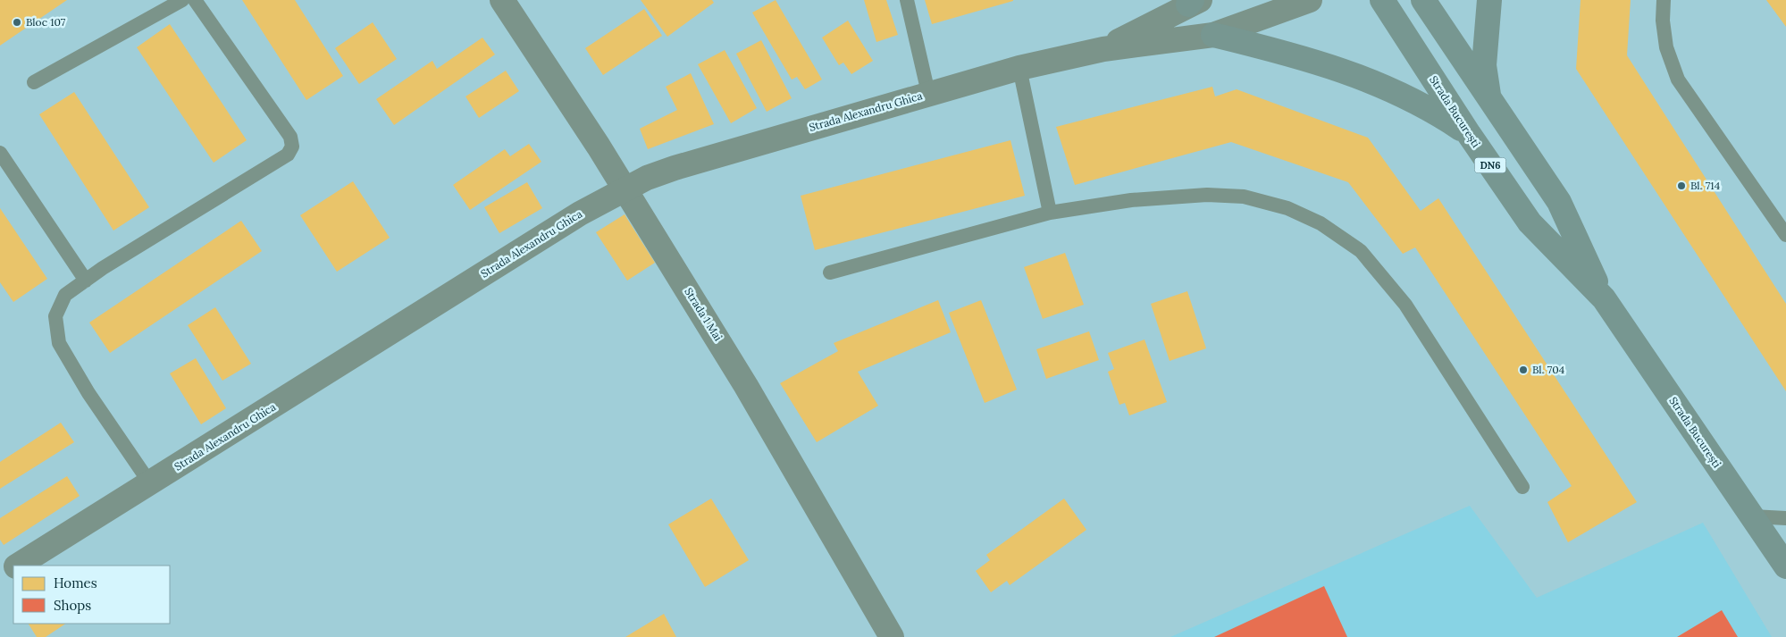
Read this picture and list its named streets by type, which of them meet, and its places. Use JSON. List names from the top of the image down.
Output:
{
  "streets": {
    "main road": ["Strada București", "DN6"],
    "street": ["Strada Alexandru Ghica", "Strada 1 Mai"]
  },
  "crossings": [
    ["Strada Alexandru Ghica", "Strada 1 Mai"]
  ],
  "places": ["Bloc 107", "Bl. 714", "Bl. 704"],
  "legend": ["Homes", "Shops"]
}
